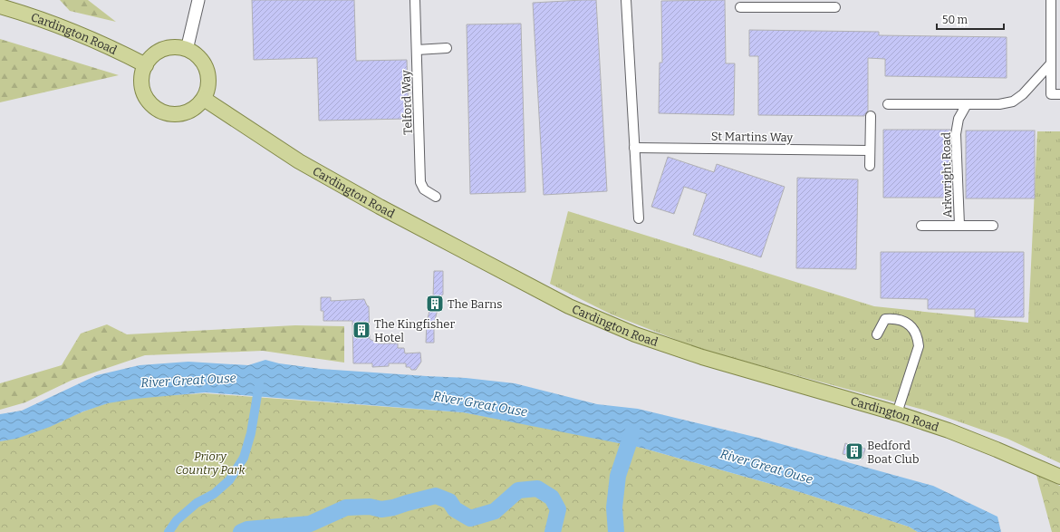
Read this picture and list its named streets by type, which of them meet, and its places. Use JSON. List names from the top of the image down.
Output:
{
  "streets": {
    "main road": ["Cardington Road"],
    "street": ["Telford Way", "St Martins Way", "Arkwright Road"]
  },
  "water": ["River Great Ouse"],
  "parks": ["Priory Country Park"],
  "places": {
    "building": ["The Barns", "The Kingfisher Hotel", "Bedford Boat Club"]
  },
  "scale_bar": "50 m"
}
